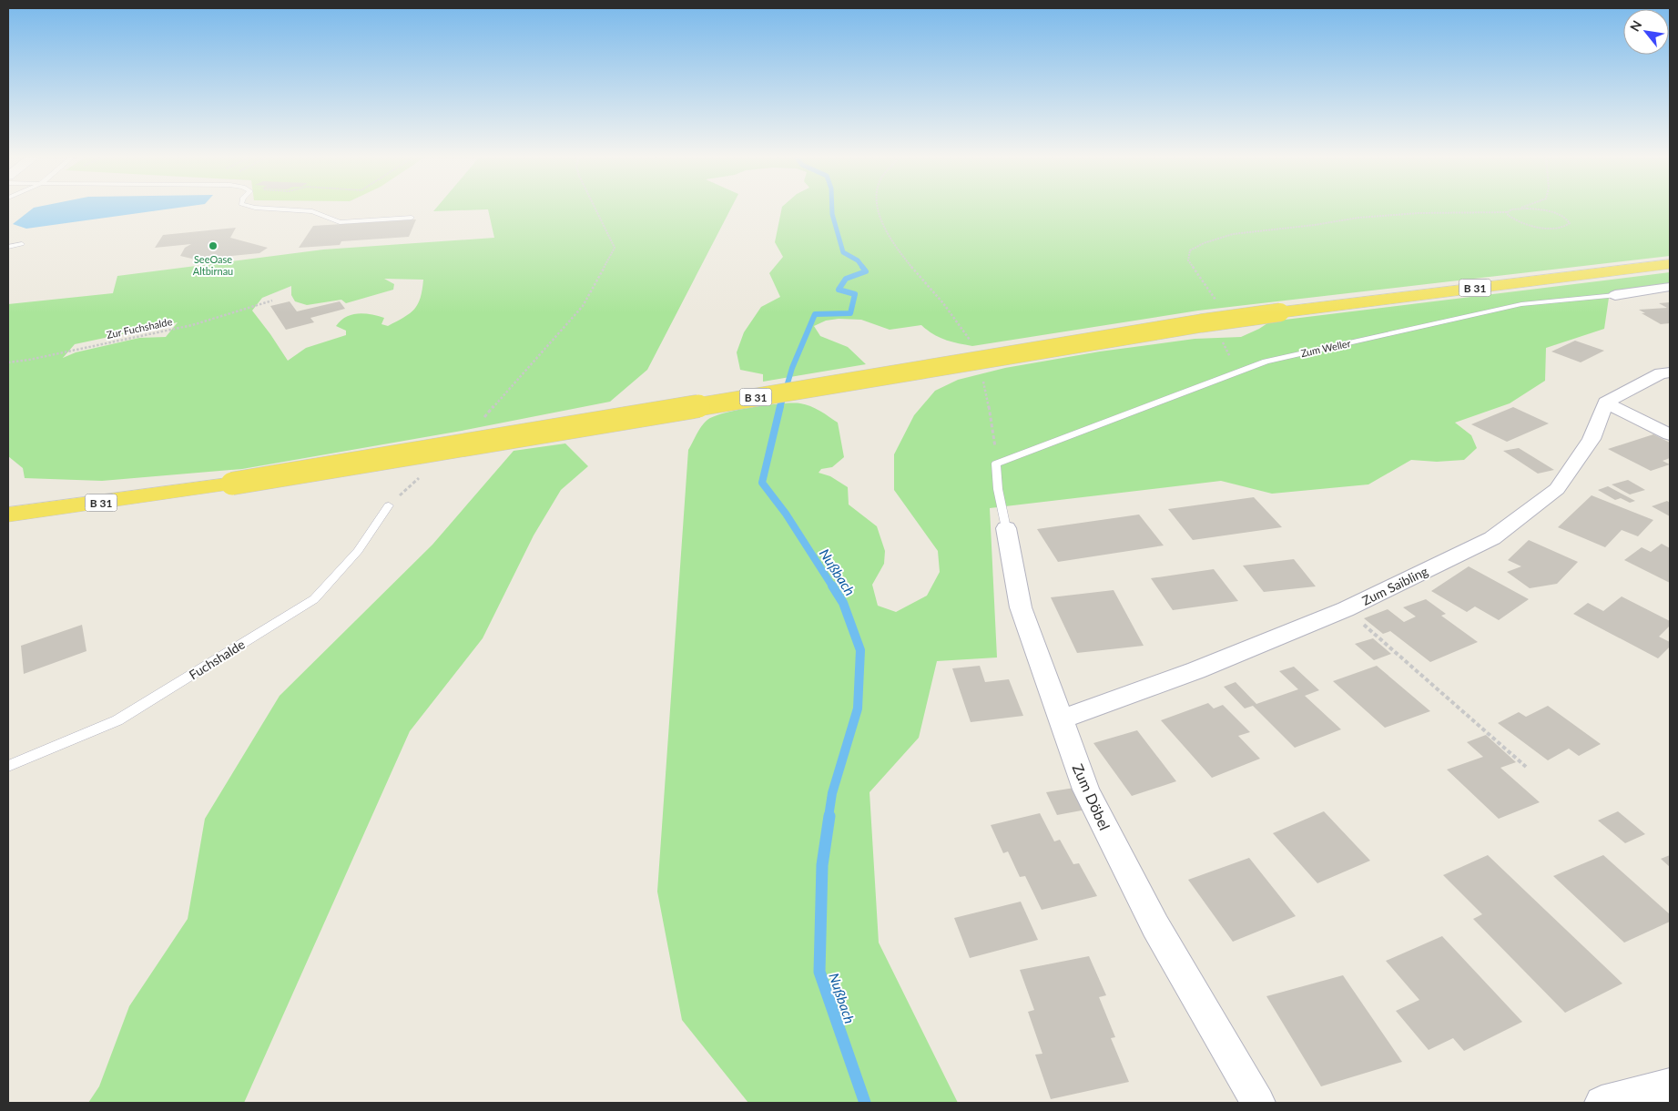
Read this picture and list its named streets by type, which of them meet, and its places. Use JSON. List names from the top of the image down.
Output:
{
  "streets": {
    "main road": ["B 31"],
    "street": ["Zum Weller", "Zum Saibling", "Zum Döbel"],
    "lane": ["Fuchshalde"],
    "path": ["Zur Fuchshalde"]
  },
  "crossings": [
    ["Zum Weller", "Zum Döbel"],
    ["Zum Saibling", "Zum Döbel"]
  ],
  "water": ["Nußbach"],
  "places": ["SeeOase Altbirnau"],
  "north": "top left"
}
